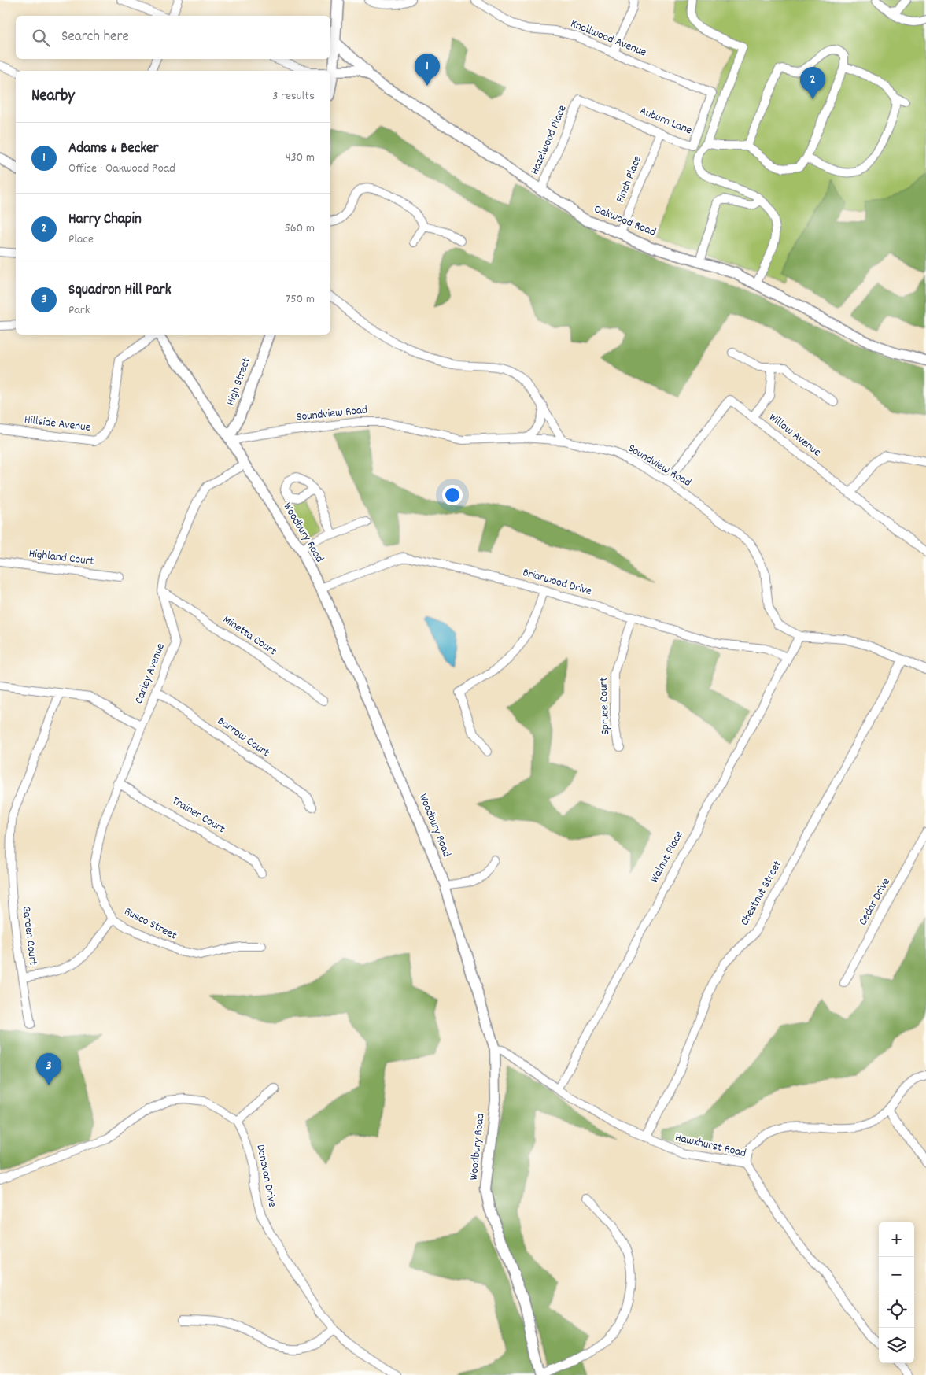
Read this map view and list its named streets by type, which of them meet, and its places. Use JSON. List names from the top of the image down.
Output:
{
  "streets": {
    "main road": ["Oakwood Road", "High Street", "Woodbury Road"],
    "street": [
      "Knollwood Avenue",
      "Auburn Lane",
      "Hazelwood Place",
      "Finch Place",
      "Soundview Road",
      "Hillside Avenue",
      "Willow Avenue",
      "Highland Court",
      "Briarwood Drive",
      "Minetta Court",
      "Carley Avenue",
      "Spruce Court",
      "Barrow Court",
      "Trainer Court",
      "Walnut Place",
      "Chestnut Street",
      "Cedar Drive",
      "Rusco Street",
      "Garden Court",
      "Hawxhurst Road",
      "Donovan Drive"
    ]
  },
  "crossings": [
    ["Knollwood Avenue", "Auburn Lane"],
    ["Auburn Lane", "Hazelwood Place"],
    ["Auburn Lane", "Finch Place"],
    ["Hazelwood Place", "Oakwood Road"],
    ["Finch Place", "Oakwood Road"],
    ["High Street", "Soundview Road"],
    ["High Street", "Woodbury Road"],
    ["Soundview Road", "Willow Avenue"],
    ["Soundview Road", "Woodbury Road"],
    ["Soundview Road", "Walnut Place"],
    ["Soundview Road", "Chestnut Street"],
    ["Woodbury Road", "Briarwood Drive"],
    ["Woodbury Road", "Carley Avenue"],
    ["Woodbury Road", "Hawxhurst Road"],
    ["Briarwood Drive", "Spruce Court"],
    ["Briarwood Drive", "Walnut Place"],
    ["Minetta Court", "Carley Avenue"],
    ["Carley Avenue", "Barrow Court"],
    ["Carley Avenue", "Rusco Street"],
    ["Carley Avenue", "Garden Court"],
    ["Trainer Court", "Rusco Street"],
    ["Walnut Place", "Hawxhurst Road"],
    ["Chestnut Street", "Hawxhurst Road"]
  ],
  "page": {
    "search": "Search here",
    "pins": ["1", "2", "3"],
    "heading": ["Nearby", "3 results"],
    "list": [
      {
        "mark": "1",
        "name": "Adams & Becker",
        "note": "Office · Oakwood Road",
        "value": "430 m"
      },
      {
        "mark": "2",
        "name": "Harry Chapin",
        "note": "Place",
        "value": "560 m"
      },
      {
        "mark": "3",
        "name": "Squadron Hill Park",
        "note": "Park",
        "value": "750 m"
      }
    ],
    "map_buttons": ["+", "−"]
  }
}
